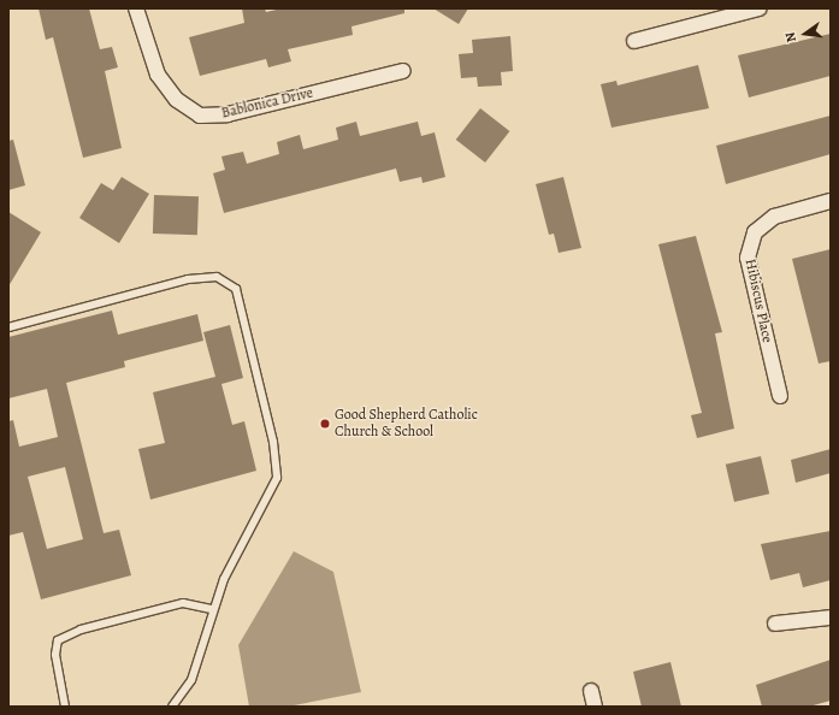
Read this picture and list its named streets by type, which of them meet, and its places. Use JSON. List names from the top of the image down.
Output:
{
  "streets": {
    "street": ["Bablonica Drive", "Hibiscus Place"]
  },
  "places": ["Good Shepherd Catholic Church & School"],
  "north": "left"
}
